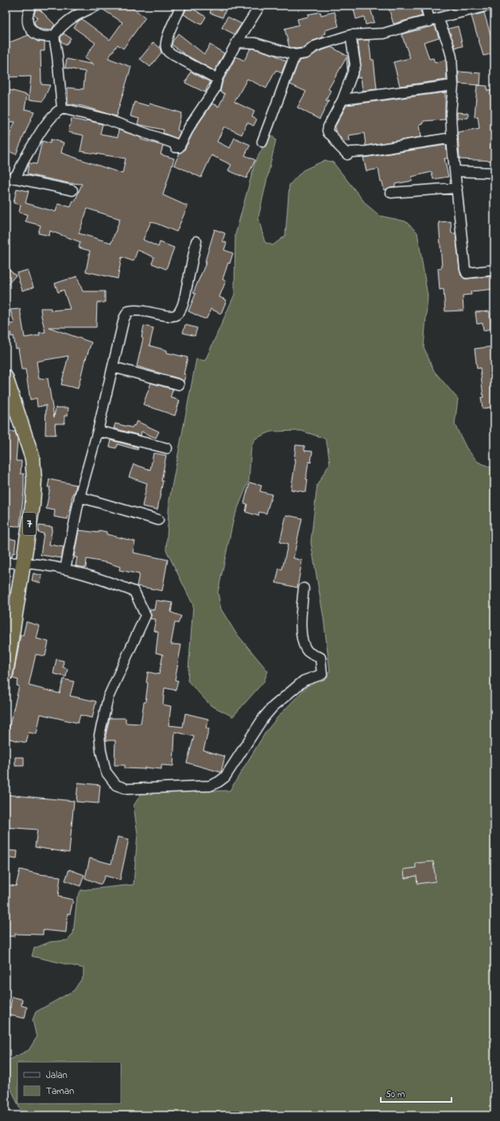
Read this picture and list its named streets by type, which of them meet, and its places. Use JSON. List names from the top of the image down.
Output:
{
  "streets": {
    "highway": ["7"]
  },
  "legend": ["Jalan", "Taman"],
  "scale_bar": "50 m"
}
